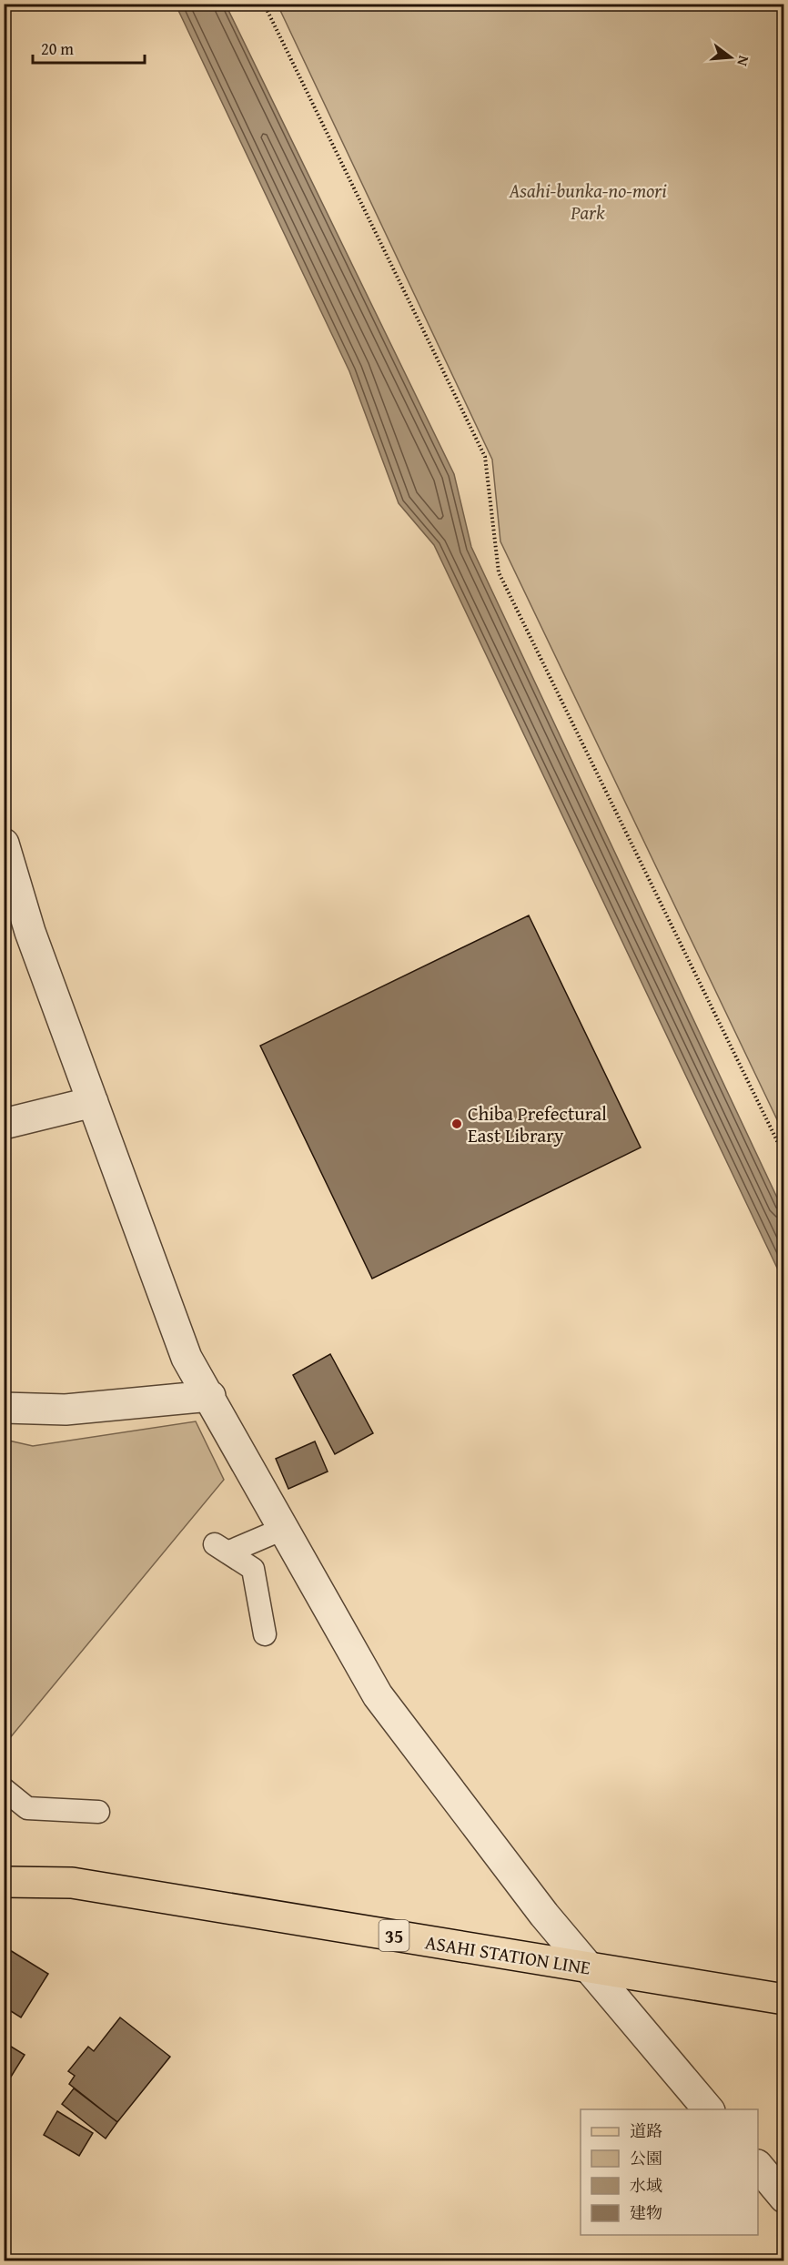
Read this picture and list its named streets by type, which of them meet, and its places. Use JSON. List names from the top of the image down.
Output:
{
  "streets": {
    "main road": ["35", "ASAHI STATION LINE"]
  },
  "parks": ["Asahi-bunka-no-mori Park"],
  "places": ["Chiba Prefectural East Library"],
  "legend": [
    "道路",
    "公園",
    "水域",
    "建物"
  ],
  "scale_bar": "20 m",
  "north": "right"
}
